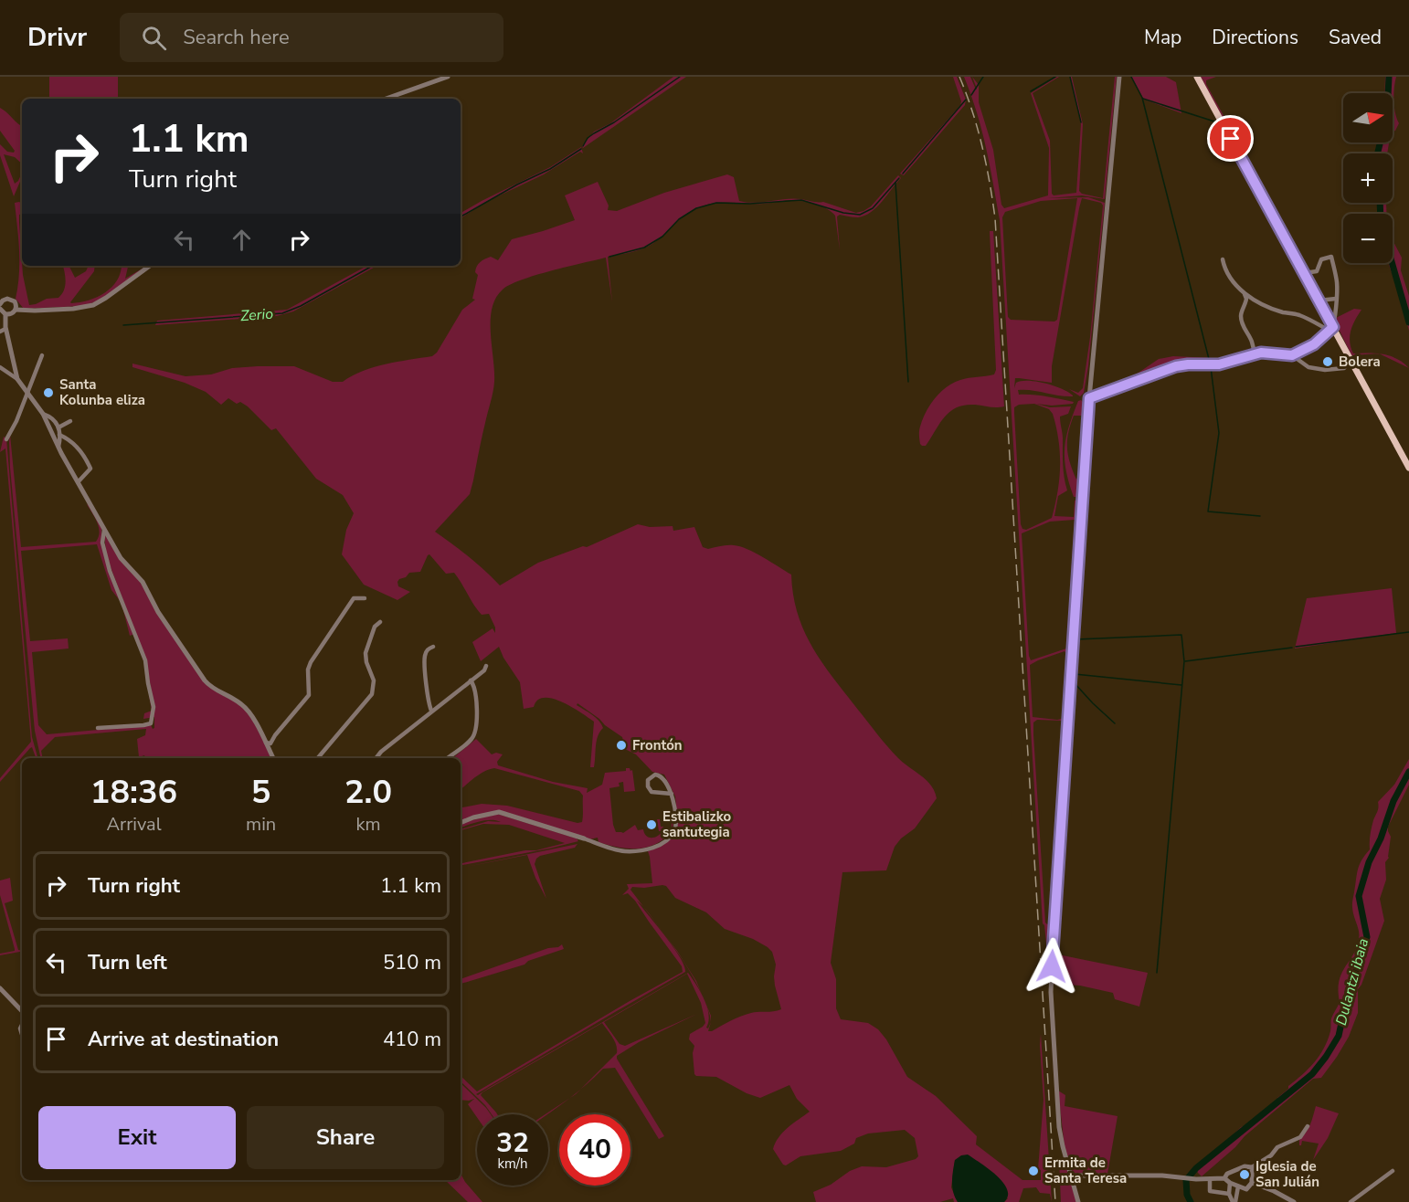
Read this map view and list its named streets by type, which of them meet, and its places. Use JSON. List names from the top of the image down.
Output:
{
  "water": ["Zerio", "Dulantzi ibaia"],
  "places": [
    "Bolera",
    "Santa Kolunba eliza",
    "Frontón",
    "Estibalizko santutegia",
    "Ermita de Santa Teresa",
    "Iglesia de San Julián"
  ],
  "north": "right",
  "page": {
    "header": "Drivr",
    "search": "Search here",
    "nav": ["Map", "Directions", "Saved"],
    "map_buttons": ["+", "−"],
    "turn": ["1.1 km", "Turn right"],
    "eta": [
      "18:36",
      "Arrival",
      "5",
      "min",
      "2.0",
      "km"
    ],
    "list": [
      {
        "name": "Turn right",
        "value": "1.1 km"
      },
      {
        "name": "Turn left",
        "value": "510 m"
      },
      {
        "name": "Arrive at destination",
        "value": "410 m"
      }
    ],
    "buttons": ["Exit", "Share"],
    "speed": "32 km/h",
    "limit": "40"
  }
}
